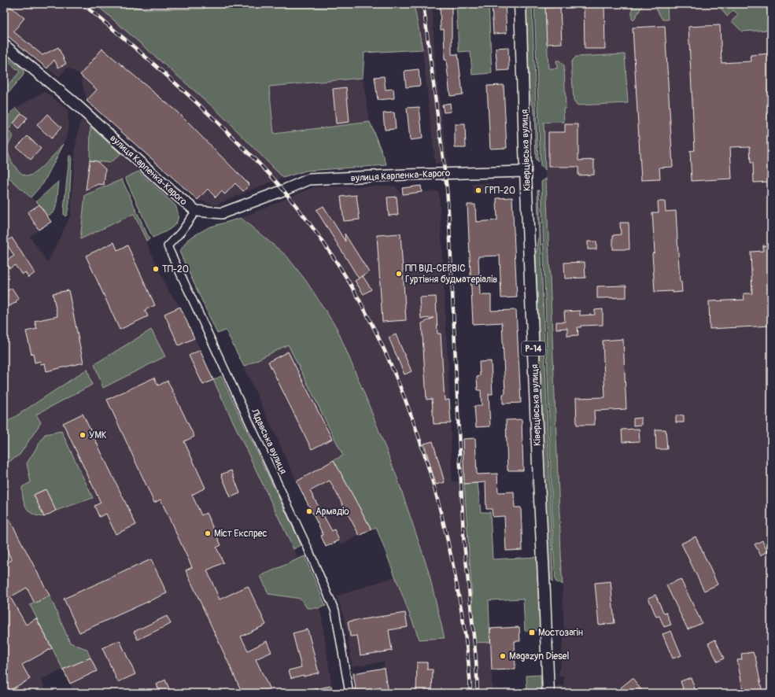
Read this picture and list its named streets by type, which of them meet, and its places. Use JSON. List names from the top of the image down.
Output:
{
  "streets": {
    "main road": ["Ківерцівська вулиця", "вулиця Карпенка-Карого", "Р-14"],
    "street": ["Лідавська вулиця"]
  },
  "crossings": [
    ["Ківерцівська вулиця", "вулиця Карпенка-Карого"],
    ["вулиця Карпенка-Карого", "Лідавська вулиця"]
  ],
  "places": {
    "other": [
      "ГРП-20",
      "ТП-20",
      "ПП ВІД-СЕРВІС Гуртівня будматеріалів",
      "УМК",
      "Армадіо",
      "Міст Експрес",
      "Magazyn Diesel"
    ],
    "transit": ["Мостозагін"]
  }
}
